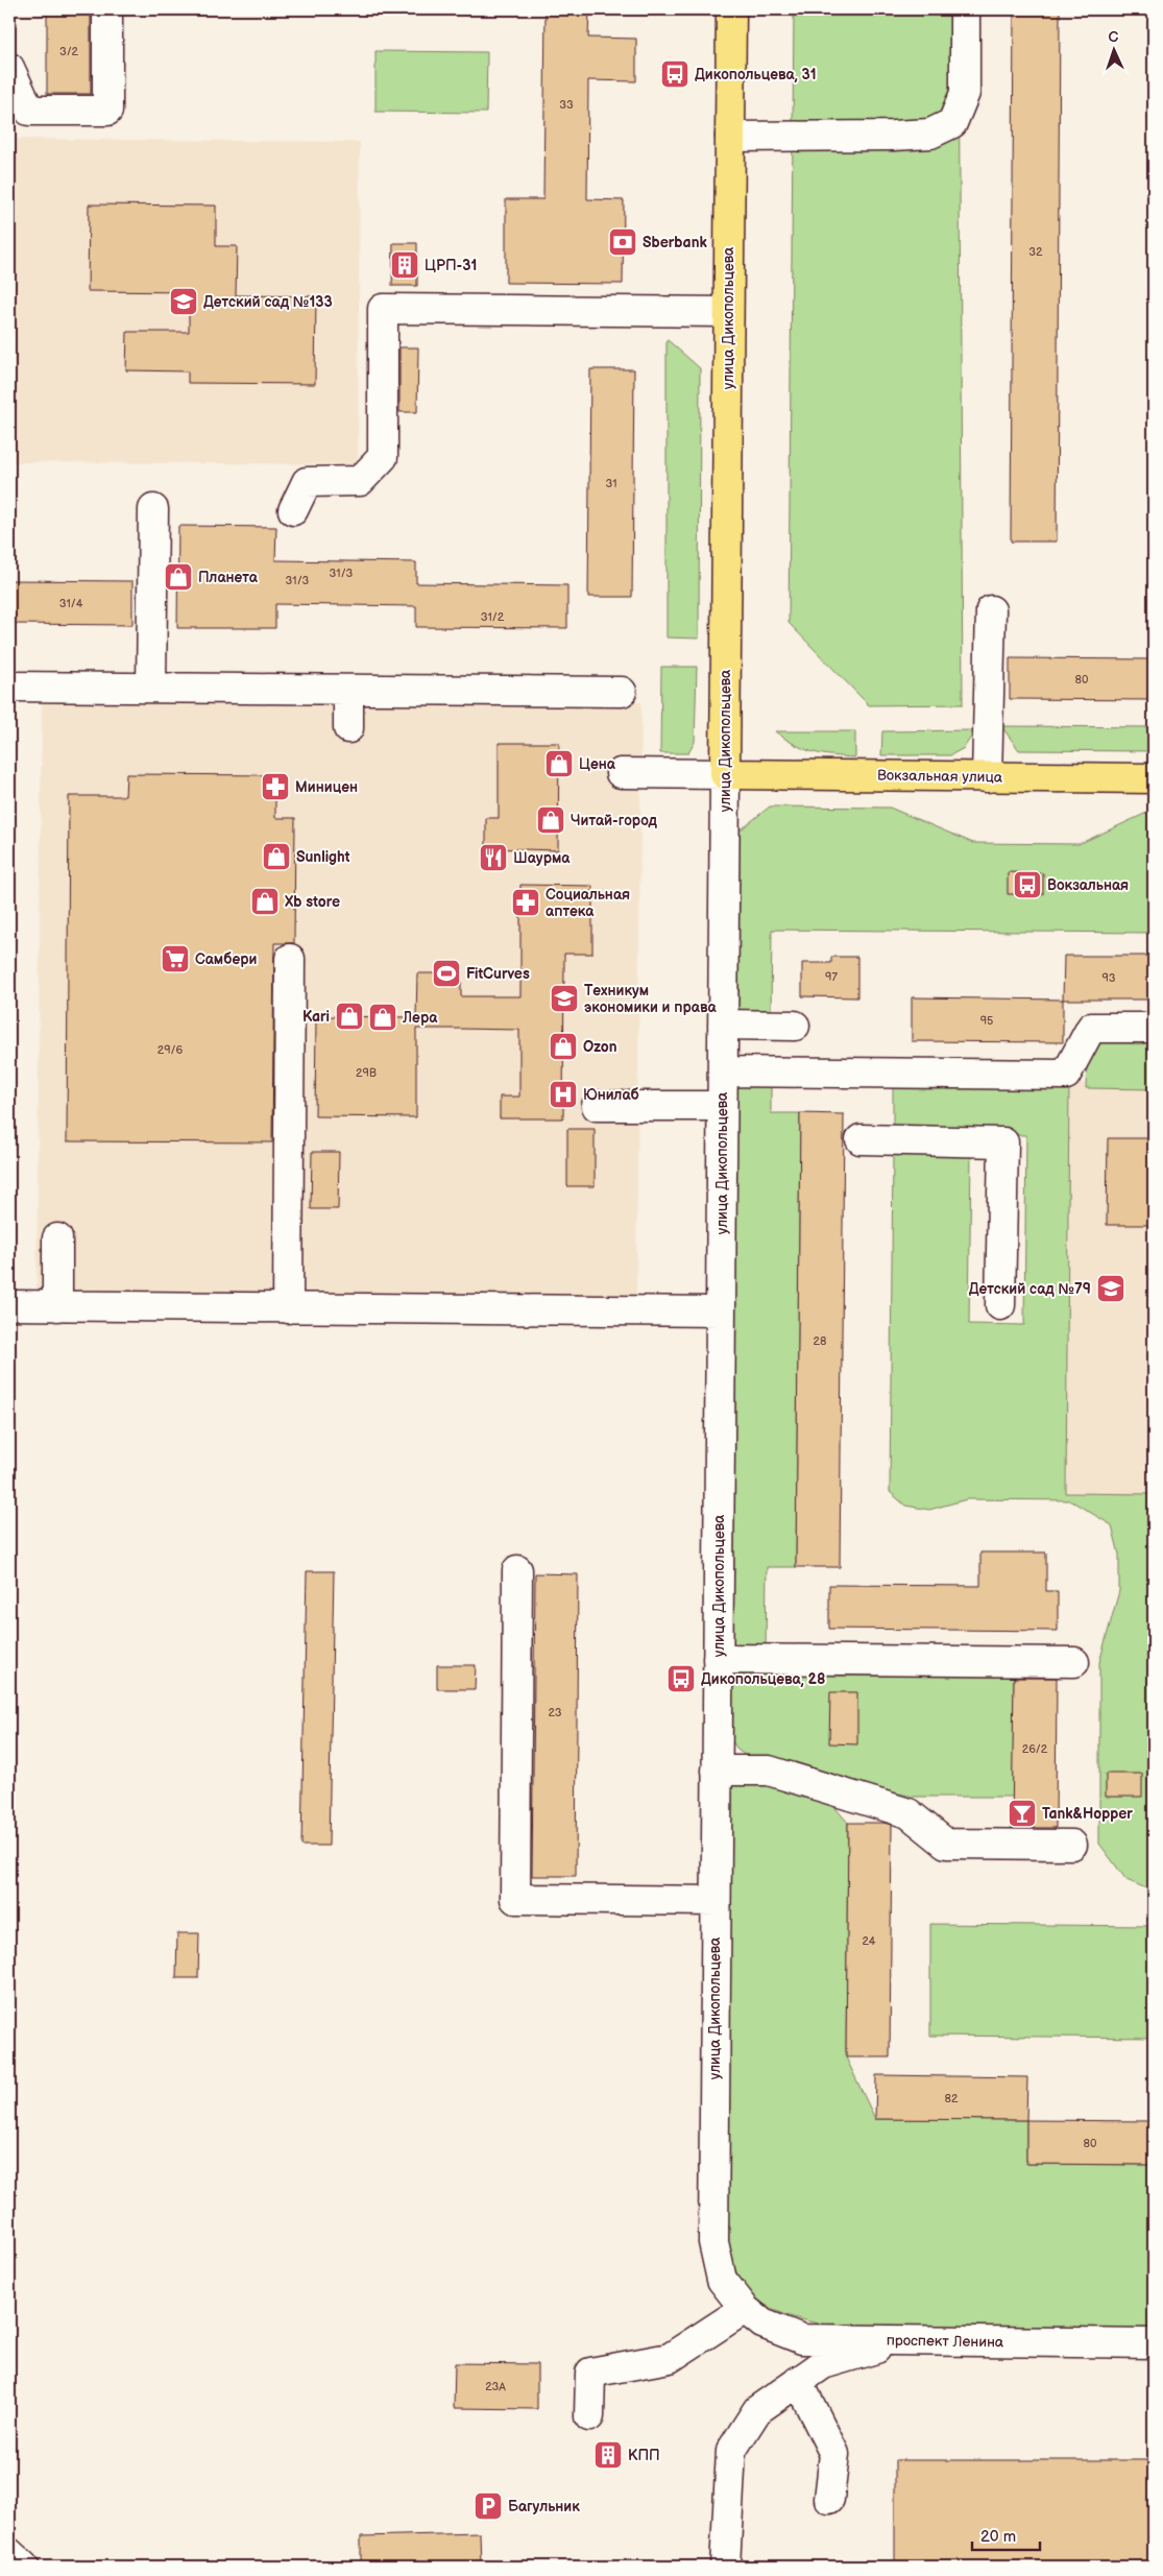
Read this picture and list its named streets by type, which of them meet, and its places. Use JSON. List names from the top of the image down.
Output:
{
  "streets": {
    "main road": ["улица Дикопольцева", "Вокзальная улица"],
    "street": ["проспект Ленина"]
  },
  "crossings": [
    ["улица Дикопольцева", "Вокзальная улица"],
    ["улица Дикопольцева", "проспект Ленина"]
  ],
  "places": {
    "bus stop": ["Дикопольцева, 31", "Вокзальная", "Дикопольцева, 28"],
    "bank": ["Sberbank"],
    "building": ["ЦРП-31", "КПП"],
    "school or university": ["Детский сад №133", "Техникум экономики и права", "Детский сад №79"],
    "shop": [
      "Планета",
      "Цена",
      "Читай-город",
      "Sunlight",
      "Xb store",
      "Kari",
      "Лера",
      "Ozon"
    ],
    "pharmacy": ["Миницен", "Социальная аптека"],
    "restaurant": ["Шаурма"],
    "supermarket": ["Самбери"],
    "sports": ["FitCurves"],
    "hospital": ["Юнилаб"],
    "bar": ["Tank&Hopper"],
    "parking": ["Багульник"]
  },
  "house_numbers": [
    "3/2",
    "33",
    "32",
    "31",
    "31/3",
    "31/3",
    "31/4",
    "31/2",
    "80",
    "97",
    "93",
    "95",
    "29/6",
    "29В",
    "28",
    "23",
    "26/2",
    "24",
    "82",
    "80",
    "23А"
  ],
  "scale_bar": "20 m",
  "north": "top"
}
